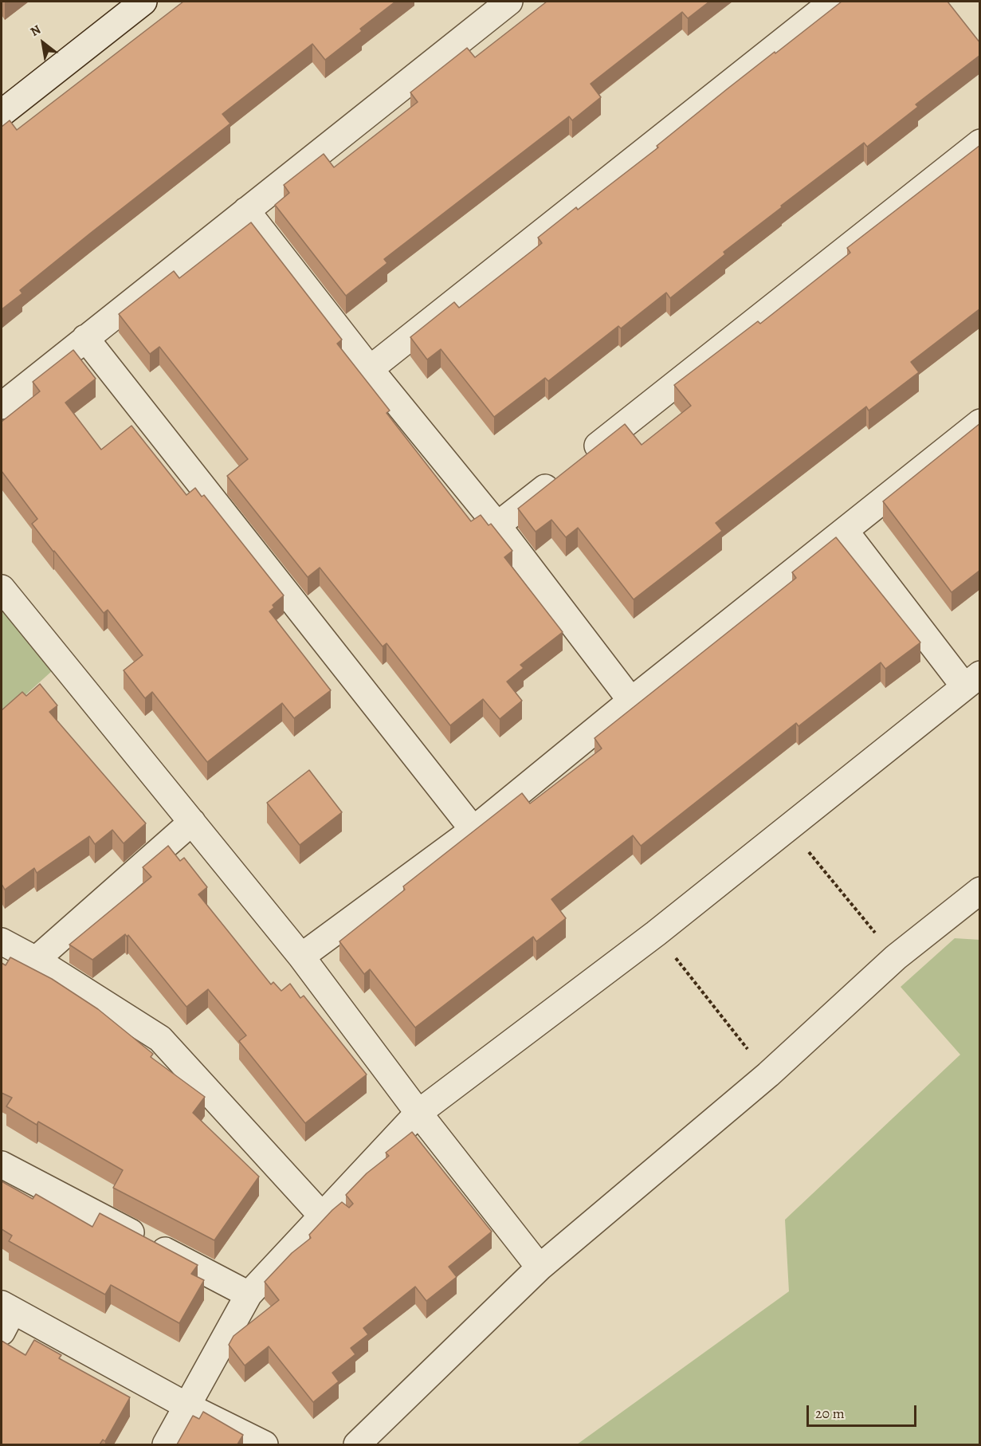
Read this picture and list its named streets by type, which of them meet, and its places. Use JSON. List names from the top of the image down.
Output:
{
  "scale_bar": "20 m",
  "north": "top left"
}
